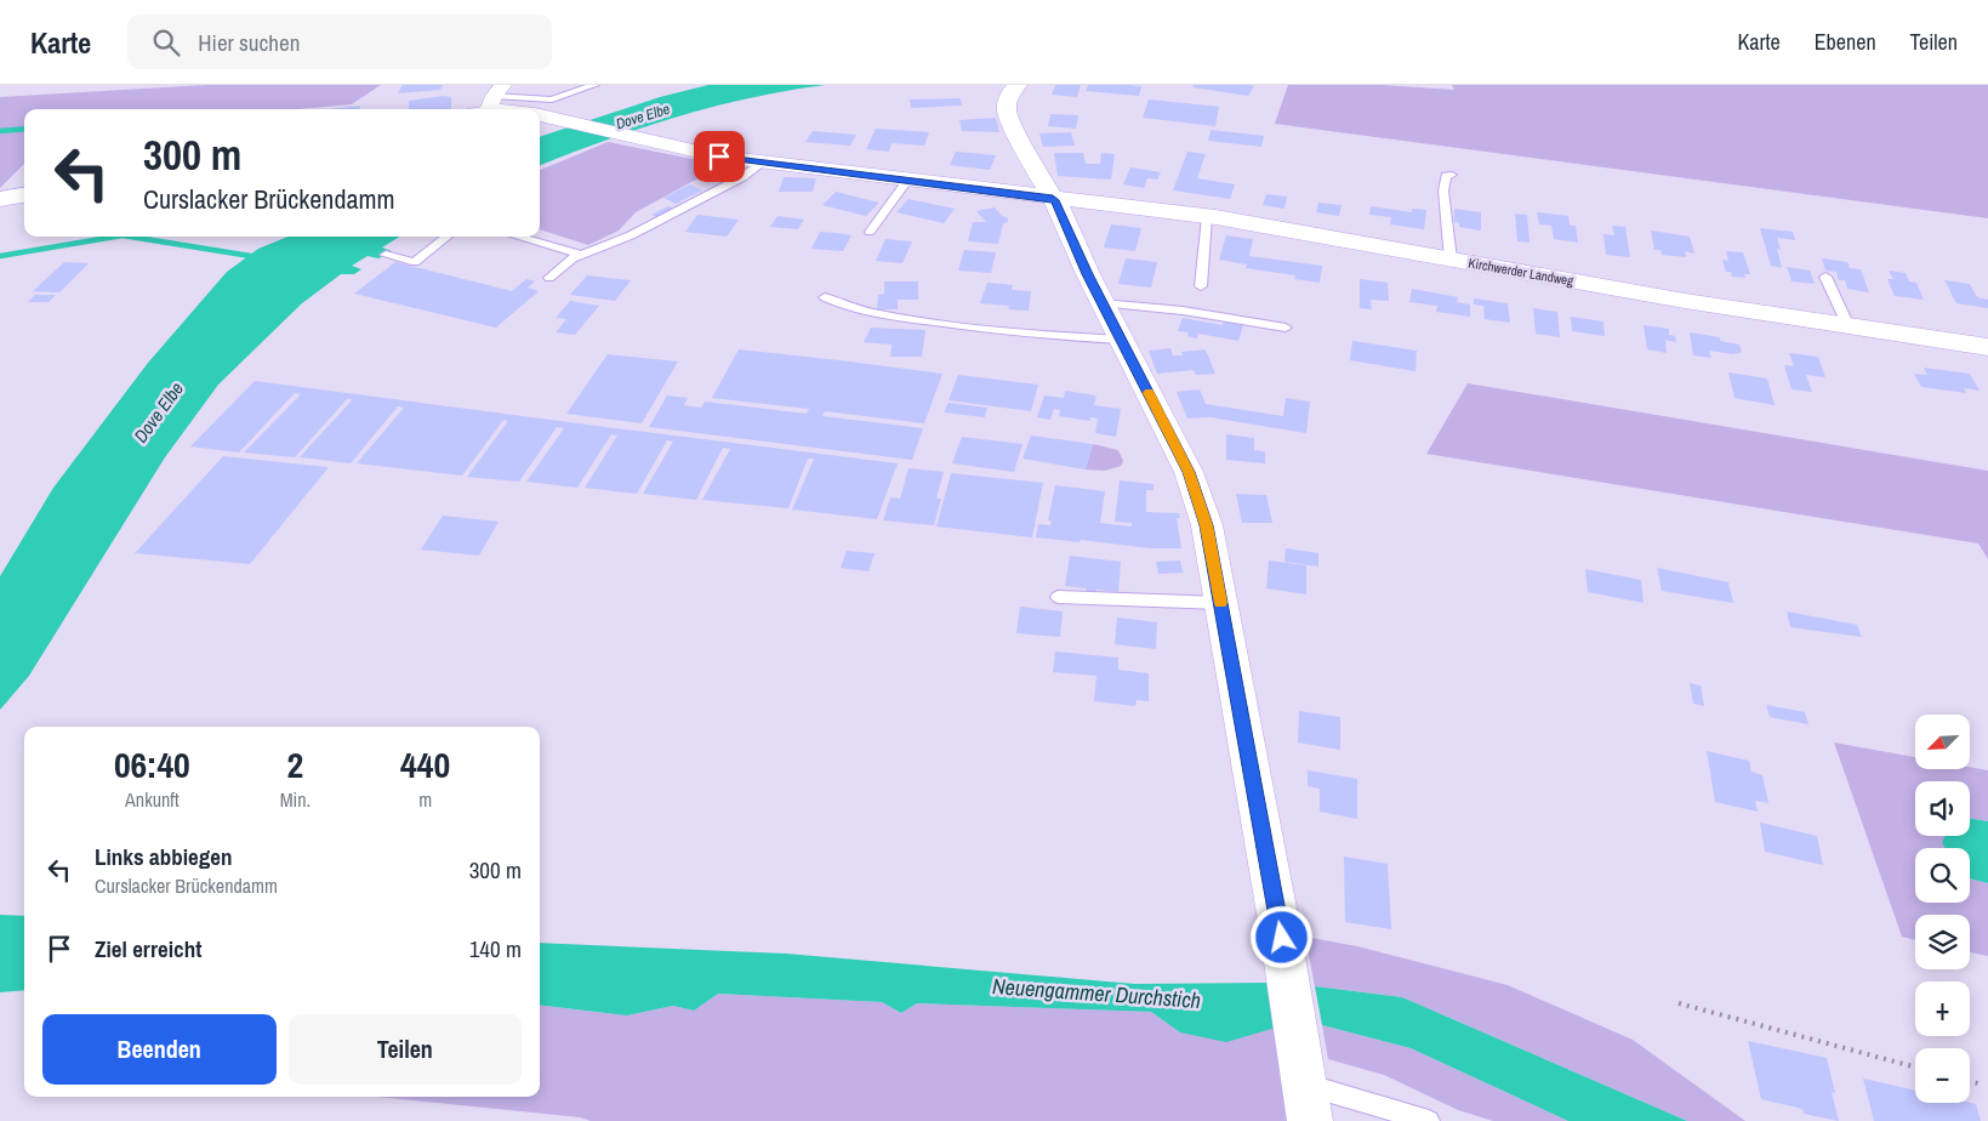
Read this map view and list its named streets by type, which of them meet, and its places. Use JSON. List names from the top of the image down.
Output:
{
  "streets": {
    "street": ["Kirchwerder Landweg"]
  },
  "water": ["Dove Elbe", "Neuengammer Durchstich"],
  "north": "bottom left",
  "page": {
    "header": "Karte",
    "search": "Hier suchen",
    "nav": ["Karte", "Ebenen", "Teilen"],
    "turn": ["300 m", "Curslacker Brückendamm"],
    "map_buttons": ["+", "−"],
    "eta": [
      "06:40",
      "Ankunft",
      "2",
      "Min.",
      "440",
      "m"
    ],
    "list": [
      {
        "name": "Links abbiegen",
        "note": "Curslacker Brückendamm",
        "value": "300 m"
      },
      {
        "name": "Ziel erreicht",
        "value": "140 m"
      }
    ],
    "buttons": ["Beenden", "Teilen"]
  }
}
